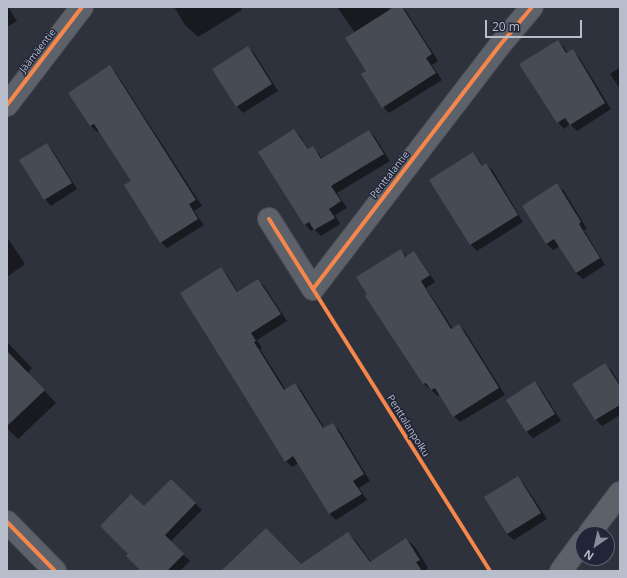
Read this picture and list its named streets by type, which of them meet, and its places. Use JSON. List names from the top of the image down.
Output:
{
  "streets": {
    "street": ["Jäämäentie", "Penttalantie"],
    "cycle path": ["Penttalanpolku"]
  },
  "scale_bar": "20 m",
  "north": "bottom left"
}
